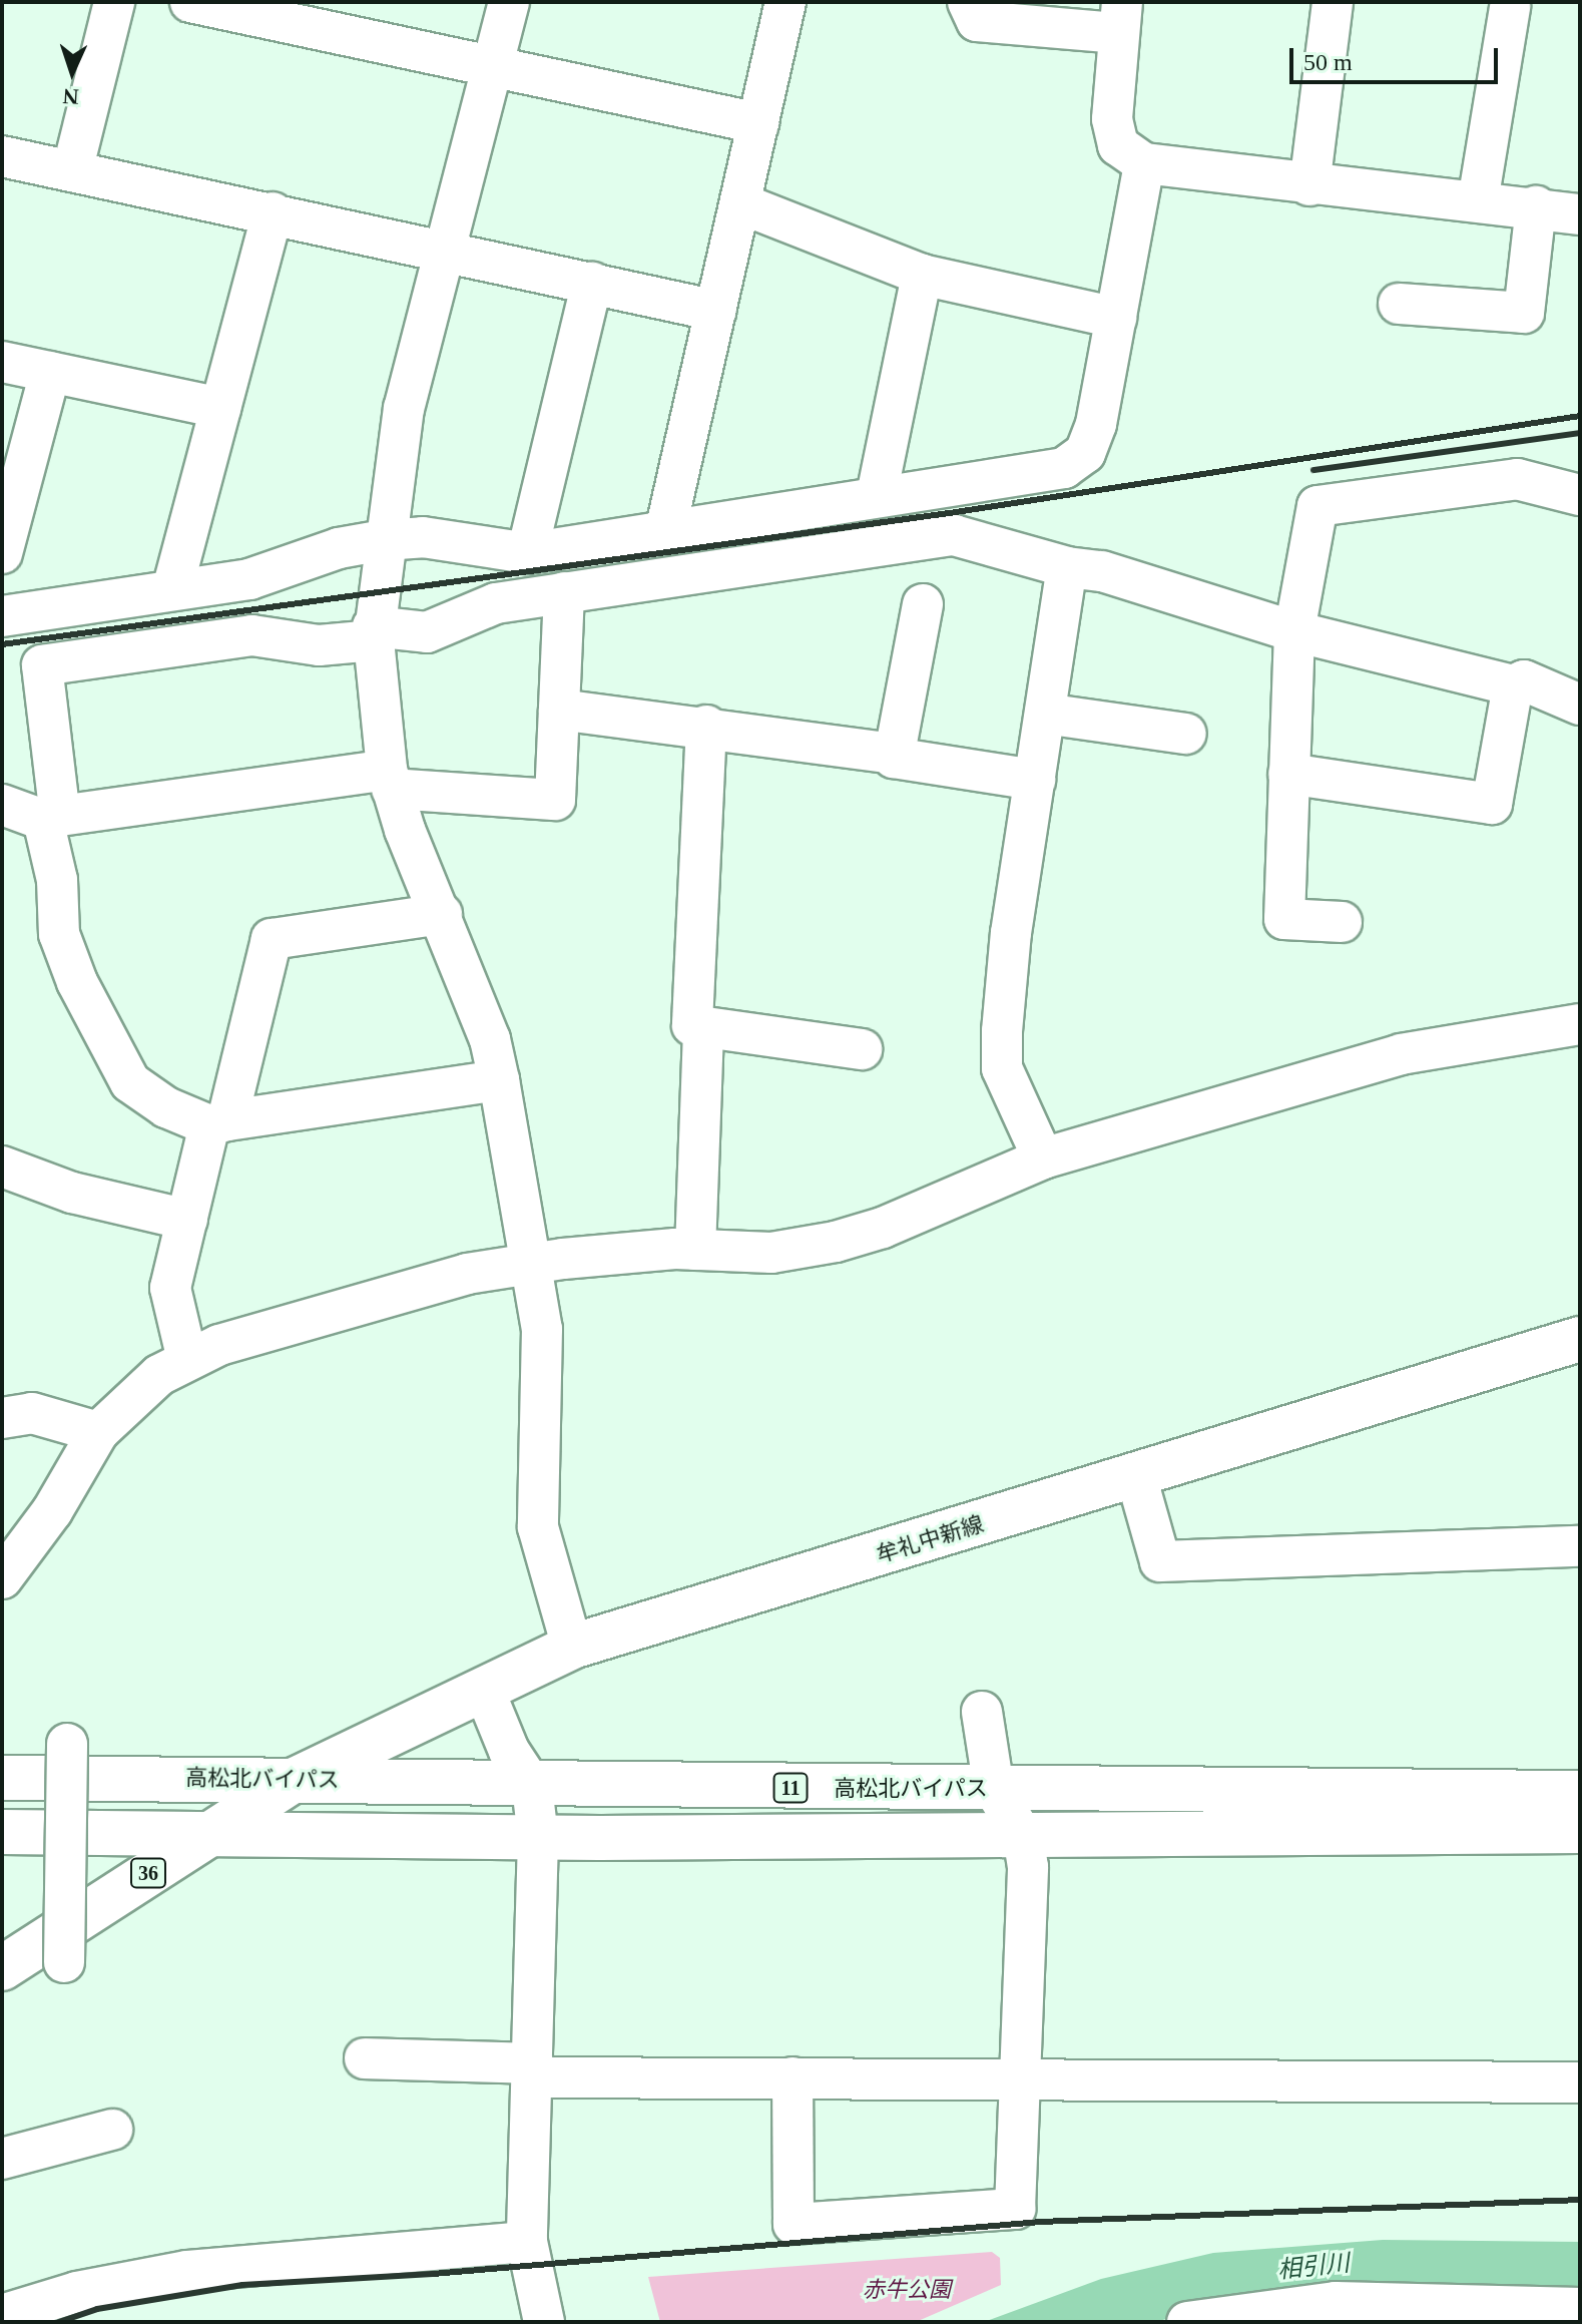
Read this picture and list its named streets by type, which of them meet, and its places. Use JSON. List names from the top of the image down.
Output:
{
  "streets": {
    "main road": [
      "牟礼中新線",
      "高松北バイパス",
      "11",
      "36"
    ]
  },
  "crossings": [
    ["牟礼中新線", "高松北バイパス"],
    ["牟礼中新線", "36"],
    ["高松北バイパス", "36"]
  ],
  "water": ["相引川"],
  "parks": ["赤牛公園"],
  "scale_bar": "50 m",
  "north": "bottom"
}
